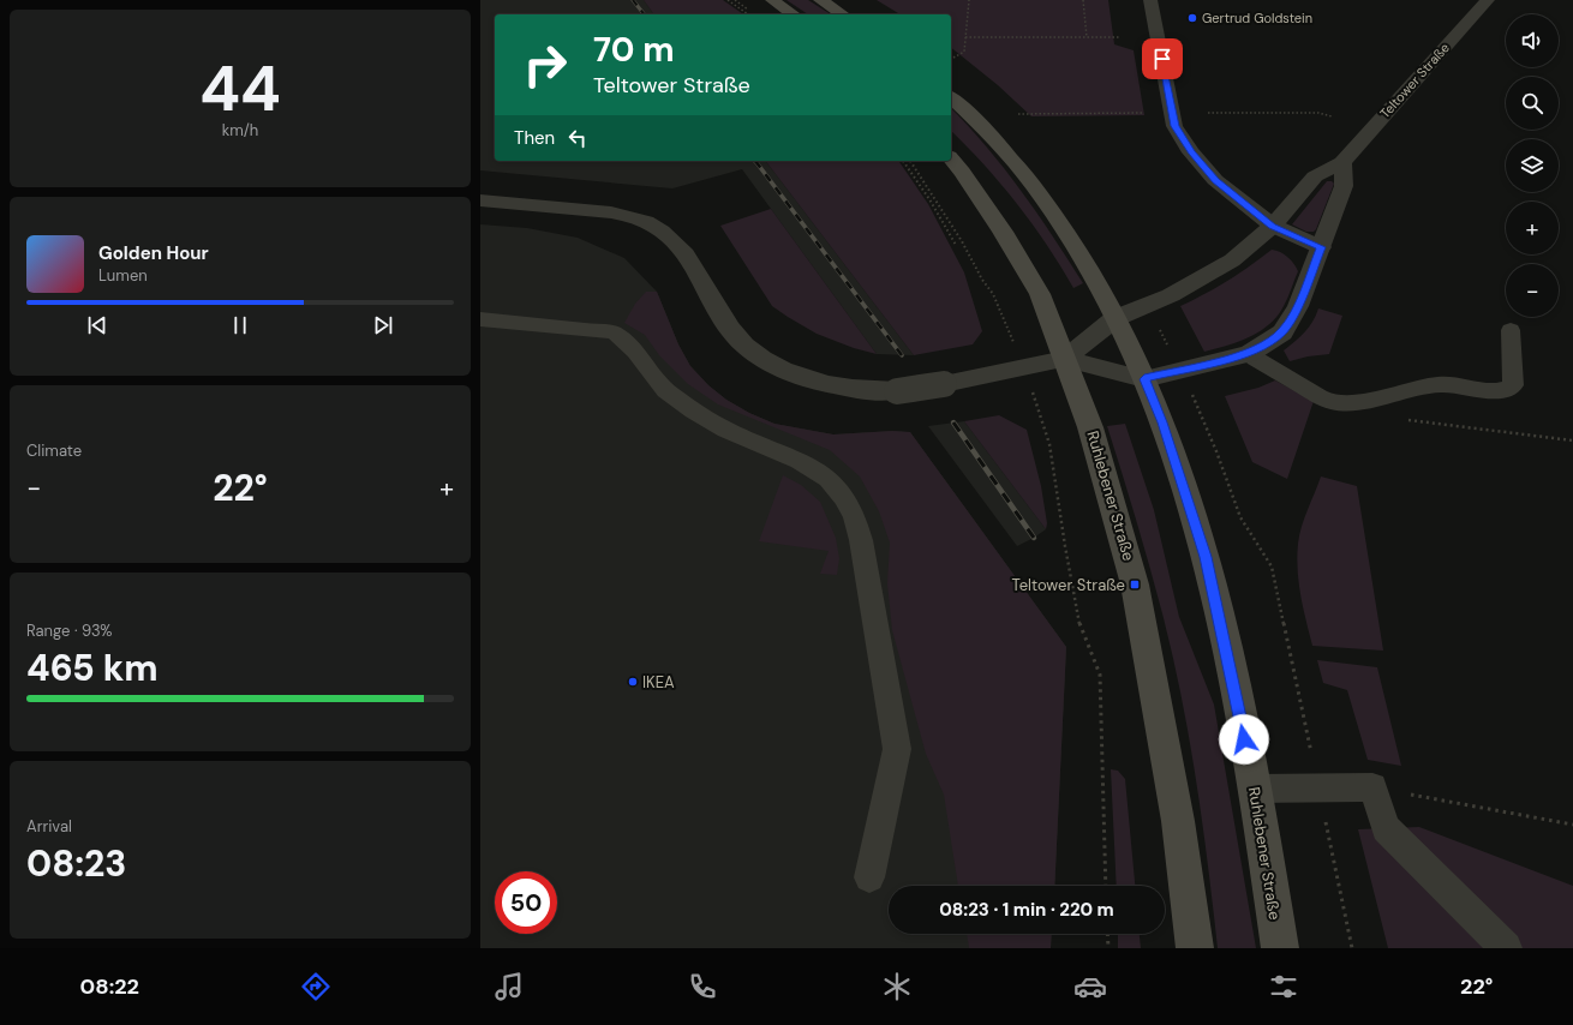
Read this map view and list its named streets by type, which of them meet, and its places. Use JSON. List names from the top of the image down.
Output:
{
  "streets": {
    "main road": ["Ruhlebener Straße"],
    "street": ["Teltower Straße"]
  },
  "crossings": [
    ["Teltower Straße", "Ruhlebener Straße"]
  ],
  "places": {
    "other": ["Gertrud Goldstein", "IKEA"],
    "transit": ["Teltower Straße"]
  },
  "page": {
    "tile": [
      ["44", "km/h"],
      "Climate",
      ["Range · 93%", "465 km"],
      ["Arrival", "08:23"]
    ],
    "map_buttons": ["+", "−"],
    "turn": ["70 m", "Teltower Straße"],
    "then": "Then",
    "song": ["Golden Hour", "Lumen"],
    "heat": ["−", "22°", "+"],
    "limit": "50",
    "trip": "08:23 · 1 min · 220 m",
    "tabs": ["08:22", "22°"]
  }
}
